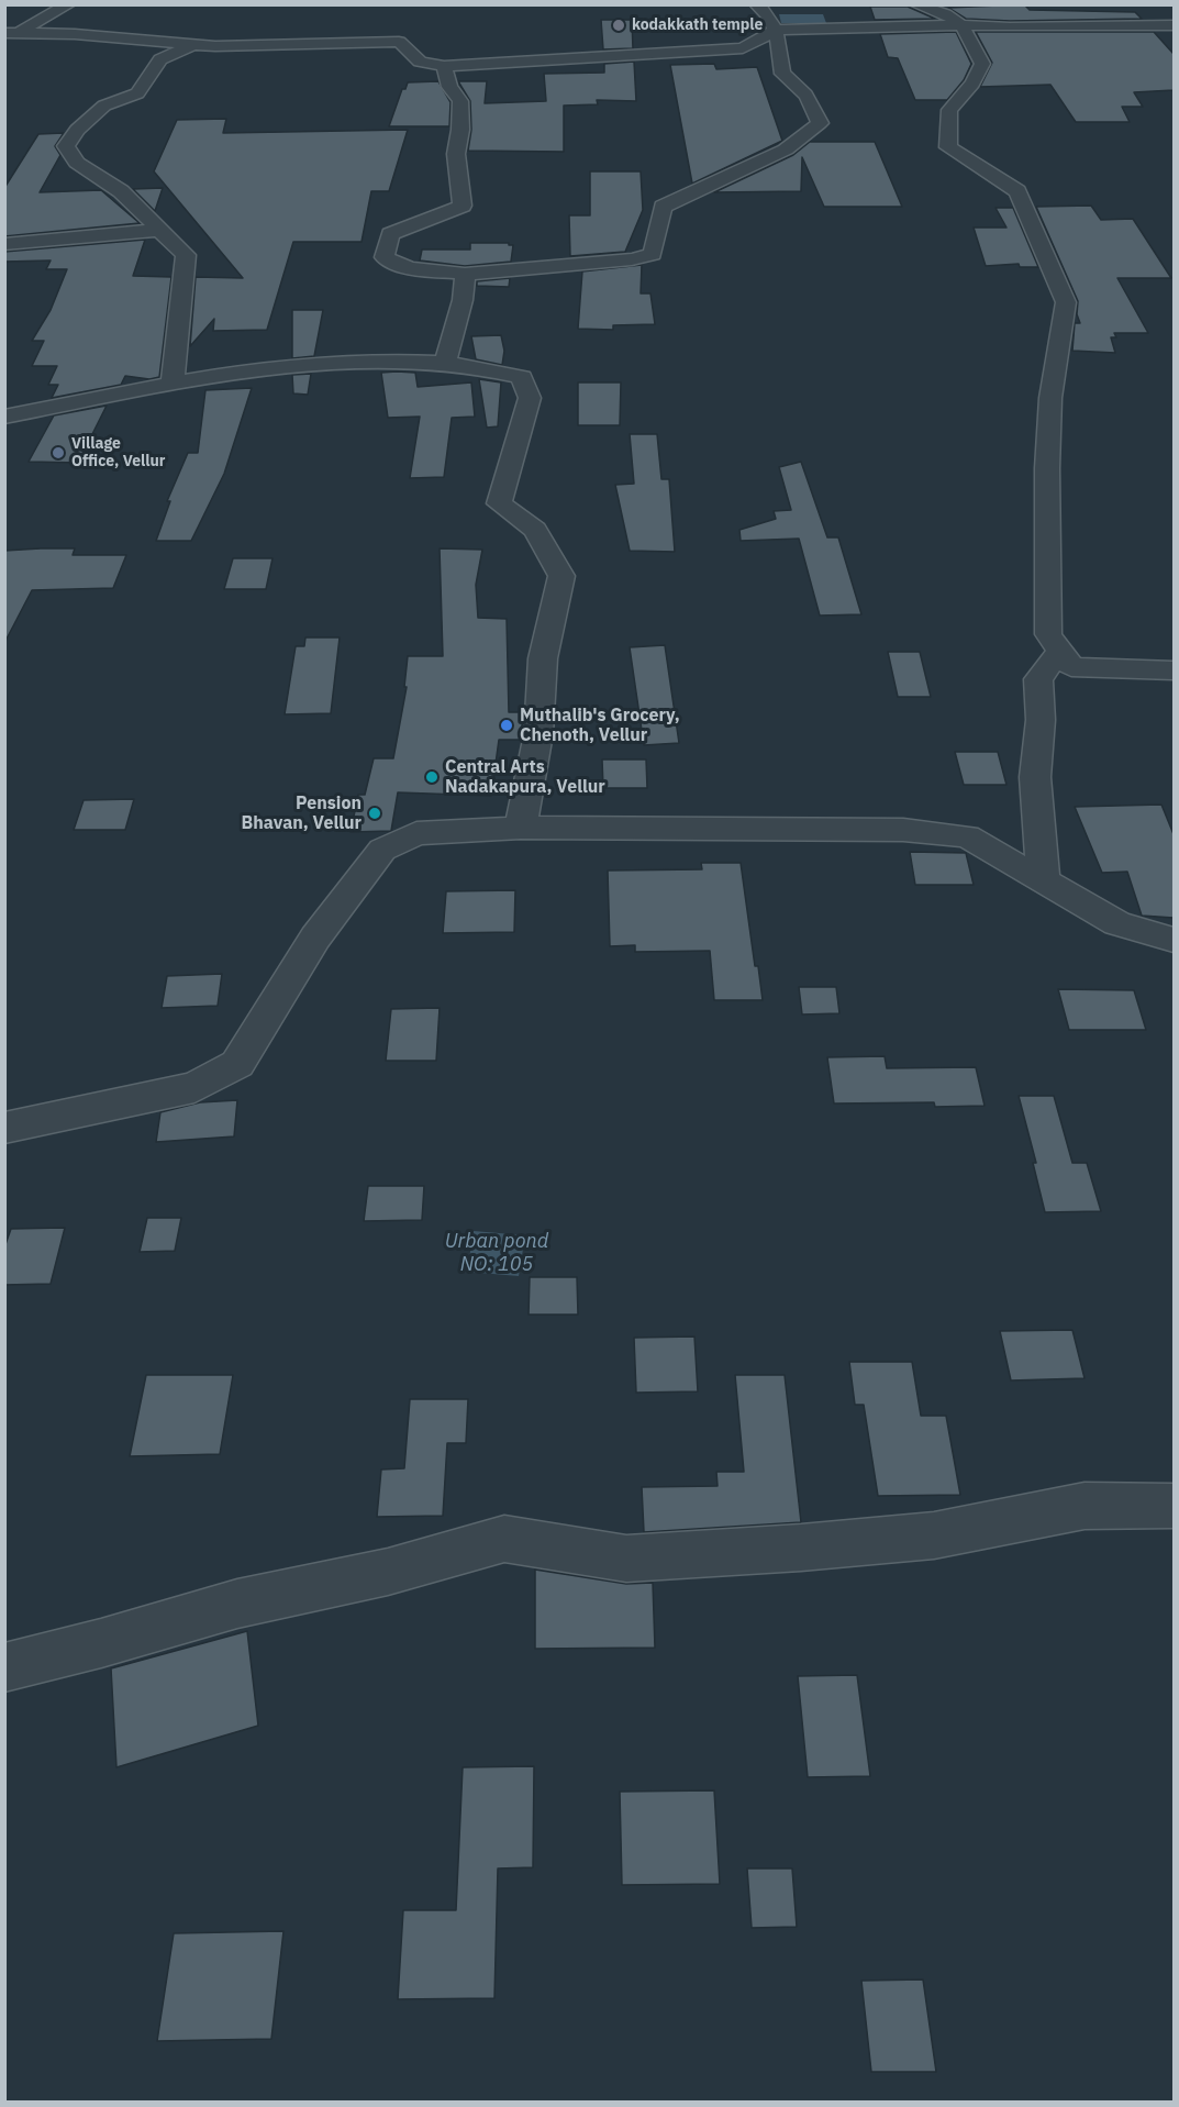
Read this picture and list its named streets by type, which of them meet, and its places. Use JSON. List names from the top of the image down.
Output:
{
  "water": ["Urban pond NO: 105"],
  "places": [
    "kodakkath temple",
    "Village Office, Vellur",
    "Muthalib's Grocery, Chenoth, Vellur",
    "Central Arts Nadakapura, Vellur",
    "Pension Bhavan, Vellur"
  ]
}
